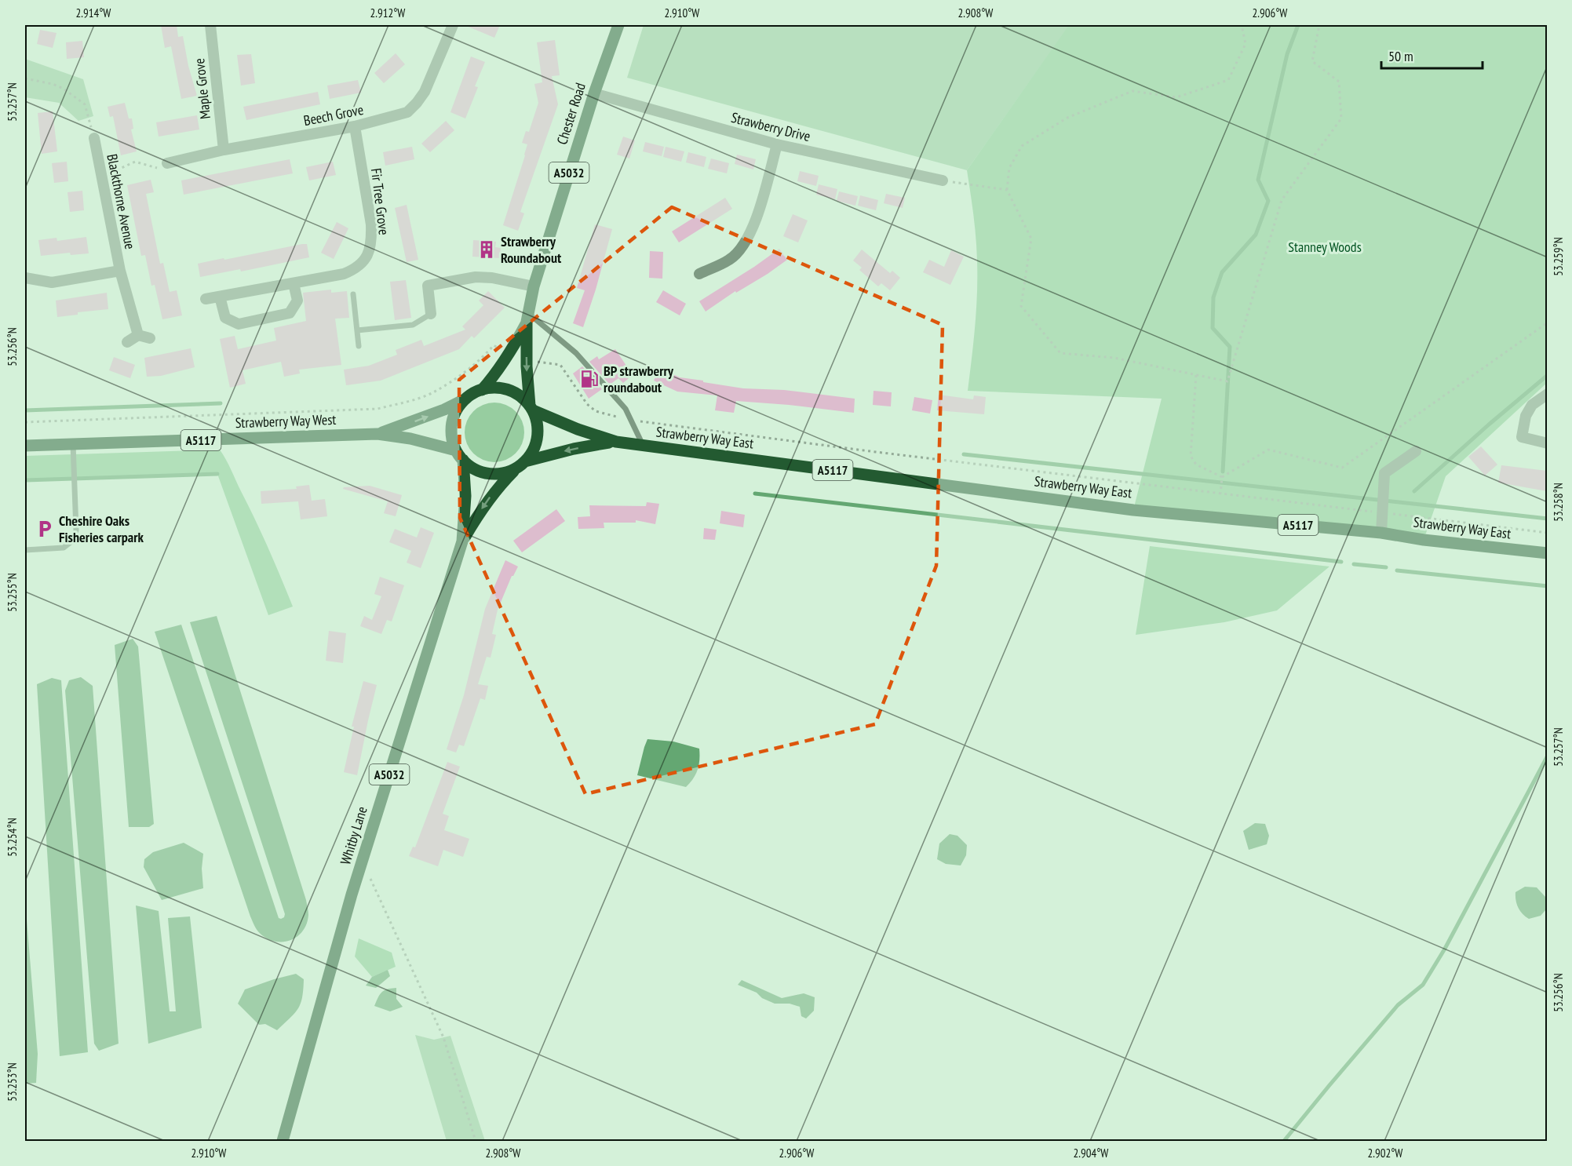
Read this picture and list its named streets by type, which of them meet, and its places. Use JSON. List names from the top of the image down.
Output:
{
  "streets": {
    "main road": [
      "Chester Road",
      "A5032",
      "Strawberry Way West",
      "Strawberry Way East",
      "A5117",
      "Whitby Lane"
    ],
    "street": [
      "Maple Grove",
      "Beech Grove",
      "Strawberry Drive",
      "Blackthorne Avenue",
      "Fir Tree Grove"
    ]
  },
  "crossings": [
    ["Maple Grove", "Beech Grove"],
    ["Chester Road", "Strawberry Drive"],
    ["Chester Road", "Strawberry Way West"],
    ["Chester Road", "Strawberry Way East"],
    ["Chester Road", "A5117"],
    ["Chester Road", "Whitby Lane"],
    ["Beech Grove", "Fir Tree Grove"],
    ["Strawberry Way West", "Strawberry Way East"],
    ["Strawberry Way West", "A5117"],
    ["Strawberry Way West", "Whitby Lane"],
    ["Strawberry Way East", "A5117"],
    ["Strawberry Way East", "Whitby Lane"],
    ["A5117", "Whitby Lane"]
  ],
  "parks": ["Stanney Woods"],
  "places": {
    "building": ["Strawberry Roundabout"],
    "fuel station": ["BP strawberry roundabout"],
    "parking": ["Cheshire Oaks Fisheries carpark"]
  },
  "scale_bar": "50 m",
  "coordinates": [
    "2.914°W",
    "2.912°W",
    "2.910°W",
    "2.908°W",
    "2.906°W",
    "53.257°N",
    "53.259°N",
    "53.256°N",
    "53.258°N",
    "53.255°N",
    "53.254°N",
    "53.253°N",
    "2.904°W",
    "2.902°W"
  ]
}
